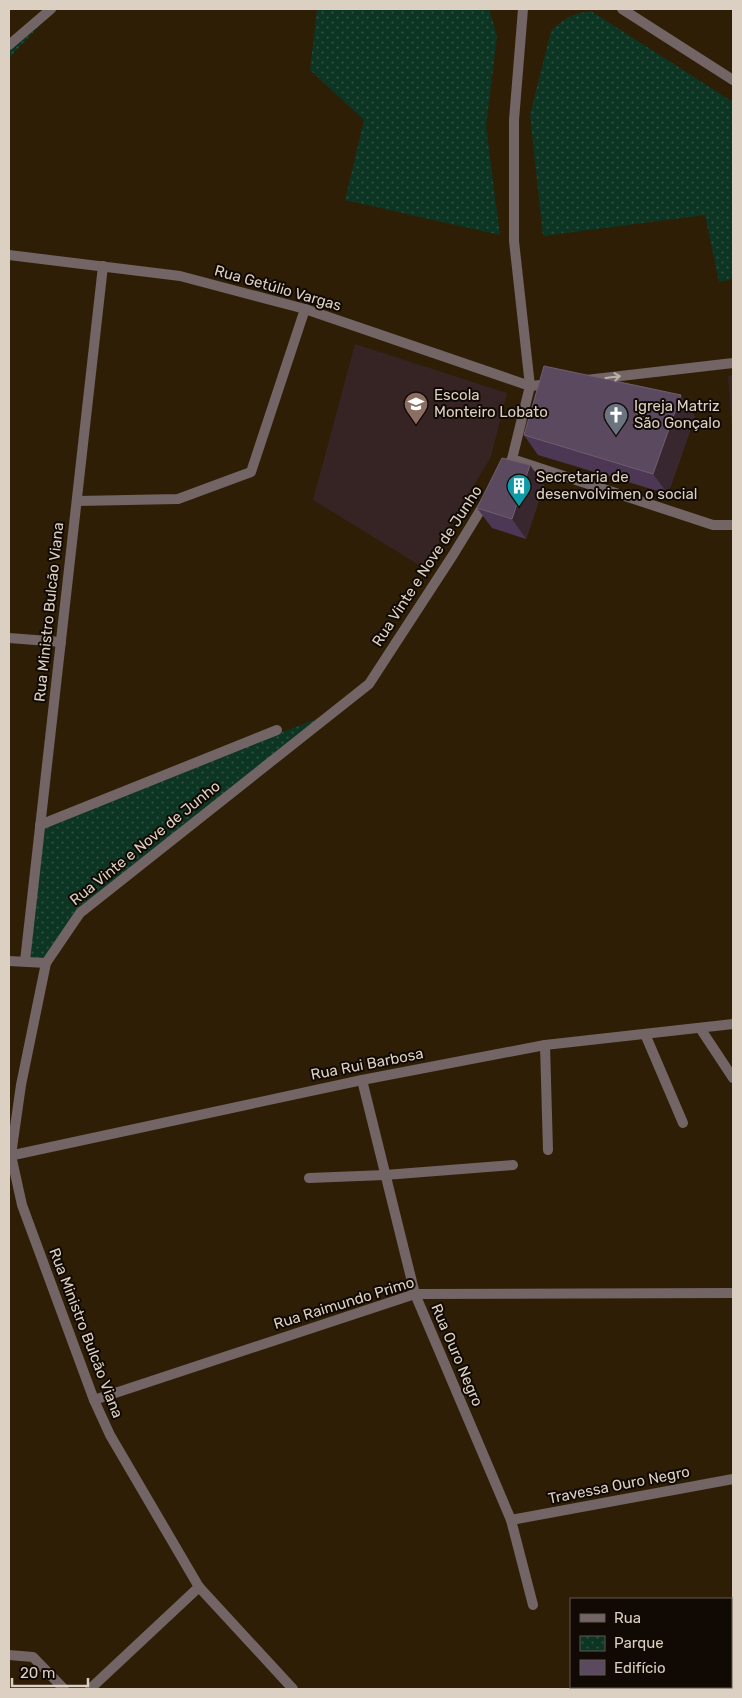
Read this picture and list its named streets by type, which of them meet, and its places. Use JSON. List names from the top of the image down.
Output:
{
  "streets": {
    "street": [
      "Rua Getúlio Vargas",
      "Rua Vinte e Nove de Junho",
      "Rua Ministro Bulcão Viana",
      "Rua Rui Barbosa",
      "Rua Raimundo Primo",
      "Rua Ouro Negro",
      "Travessa Ouro Negro"
    ]
  },
  "crossings": [
    ["Rua Getúlio Vargas", "Rua Ministro Bulcão Viana"],
    ["Rua Vinte e Nove de Junho", "Rua Ministro Bulcão Viana"],
    ["Rua Ministro Bulcão Viana", "Rua Rui Barbosa"],
    ["Rua Ministro Bulcão Viana", "Rua Raimundo Primo"],
    ["Rua Rui Barbosa", "Rua Ouro Negro"],
    ["Rua Raimundo Primo", "Rua Ouro Negro"],
    ["Rua Ouro Negro", "Travessa Ouro Negro"]
  ],
  "places": {
    "school or university": ["Escola Monteiro Lobato"],
    "church": ["Igreja Matriz São Gonçalo"],
    "building": ["Secretaria de desenvolvimen o social"]
  },
  "legend": ["Rua", "Parque", "Edifício"],
  "scale_bar": "20 m"
}
